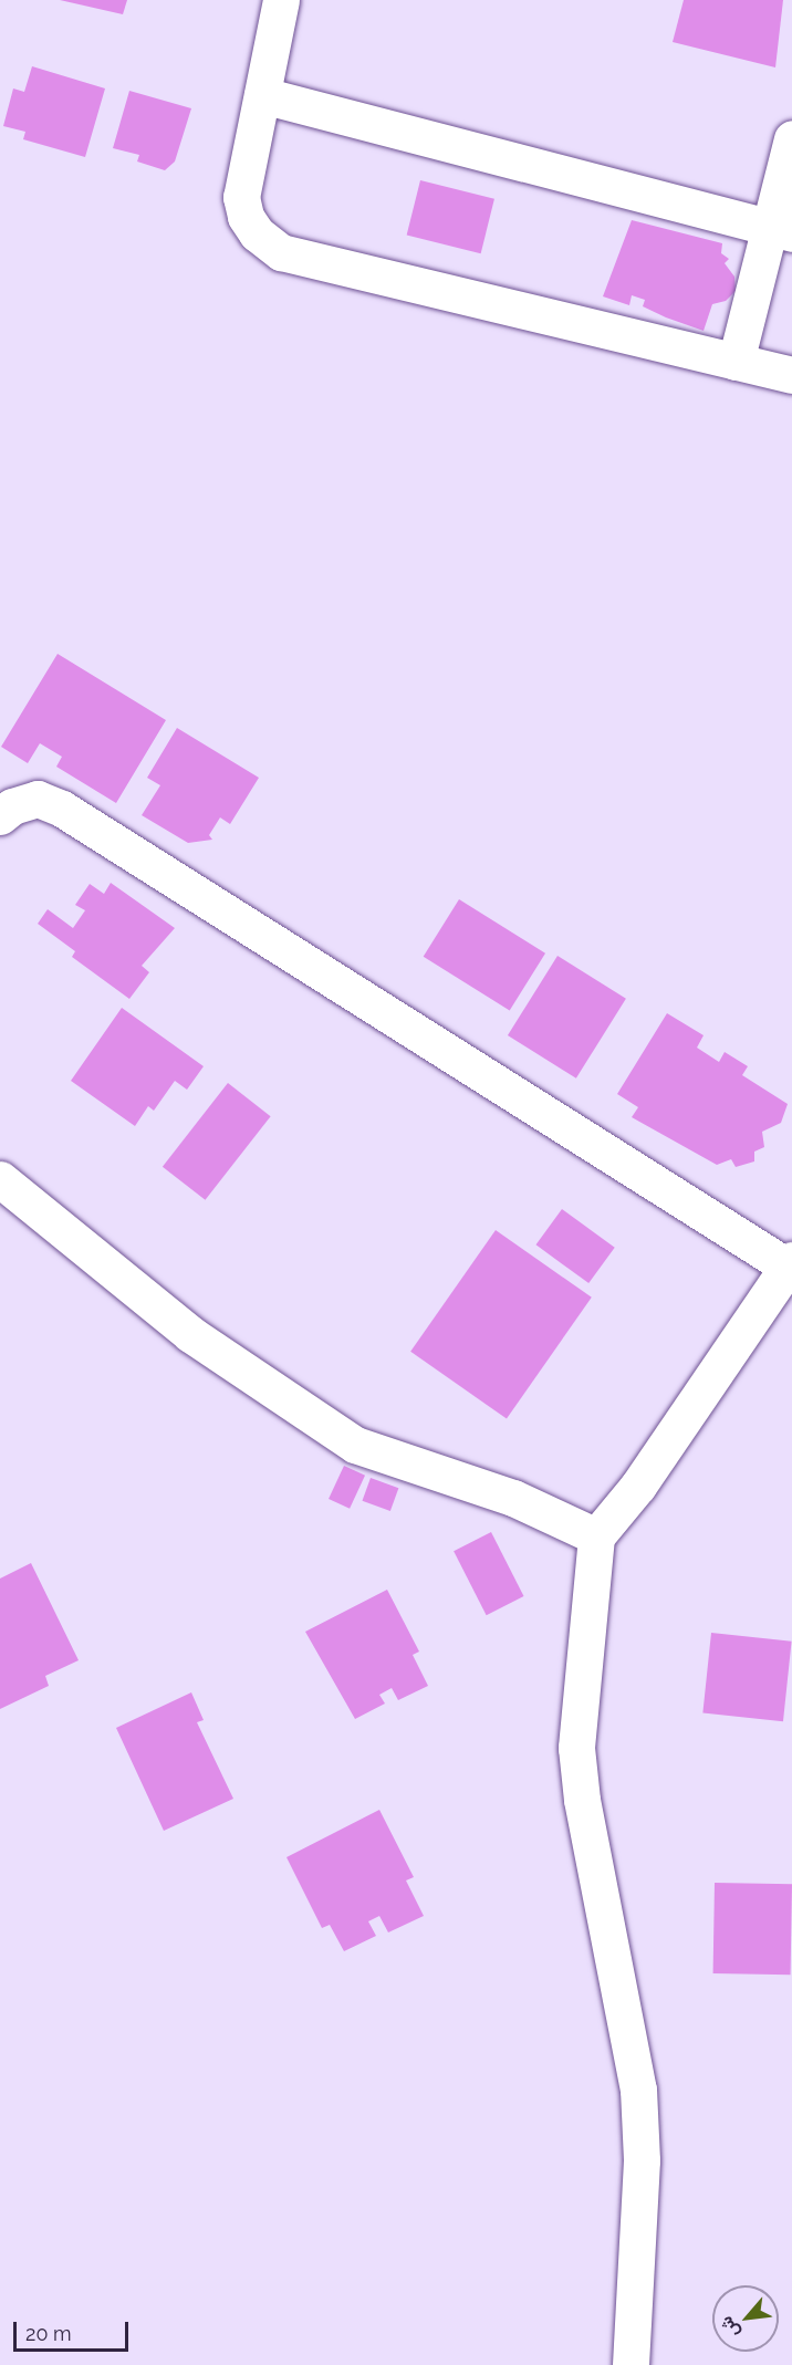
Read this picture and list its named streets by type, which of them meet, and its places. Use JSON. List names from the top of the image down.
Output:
{
  "scale_bar": "20 m",
  "north": "bottom left"
}
